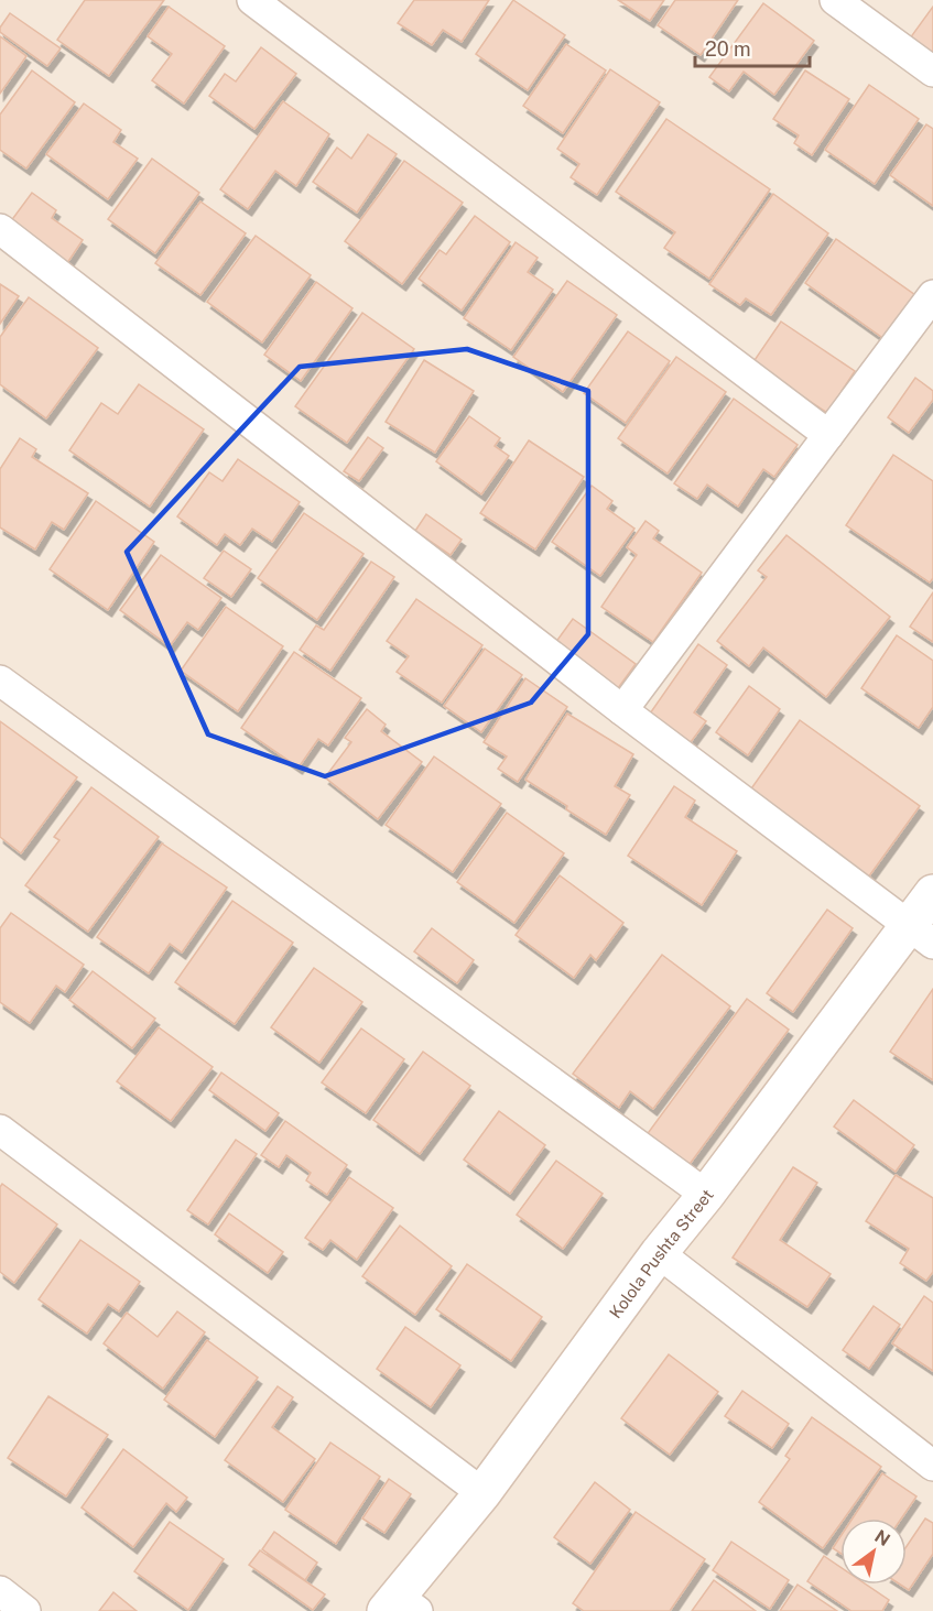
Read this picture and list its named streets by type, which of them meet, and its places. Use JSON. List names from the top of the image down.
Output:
{
  "streets": {
    "main road": ["Kolola Pushta Street"]
  },
  "scale_bar": "20 m",
  "north": "top right"
}
